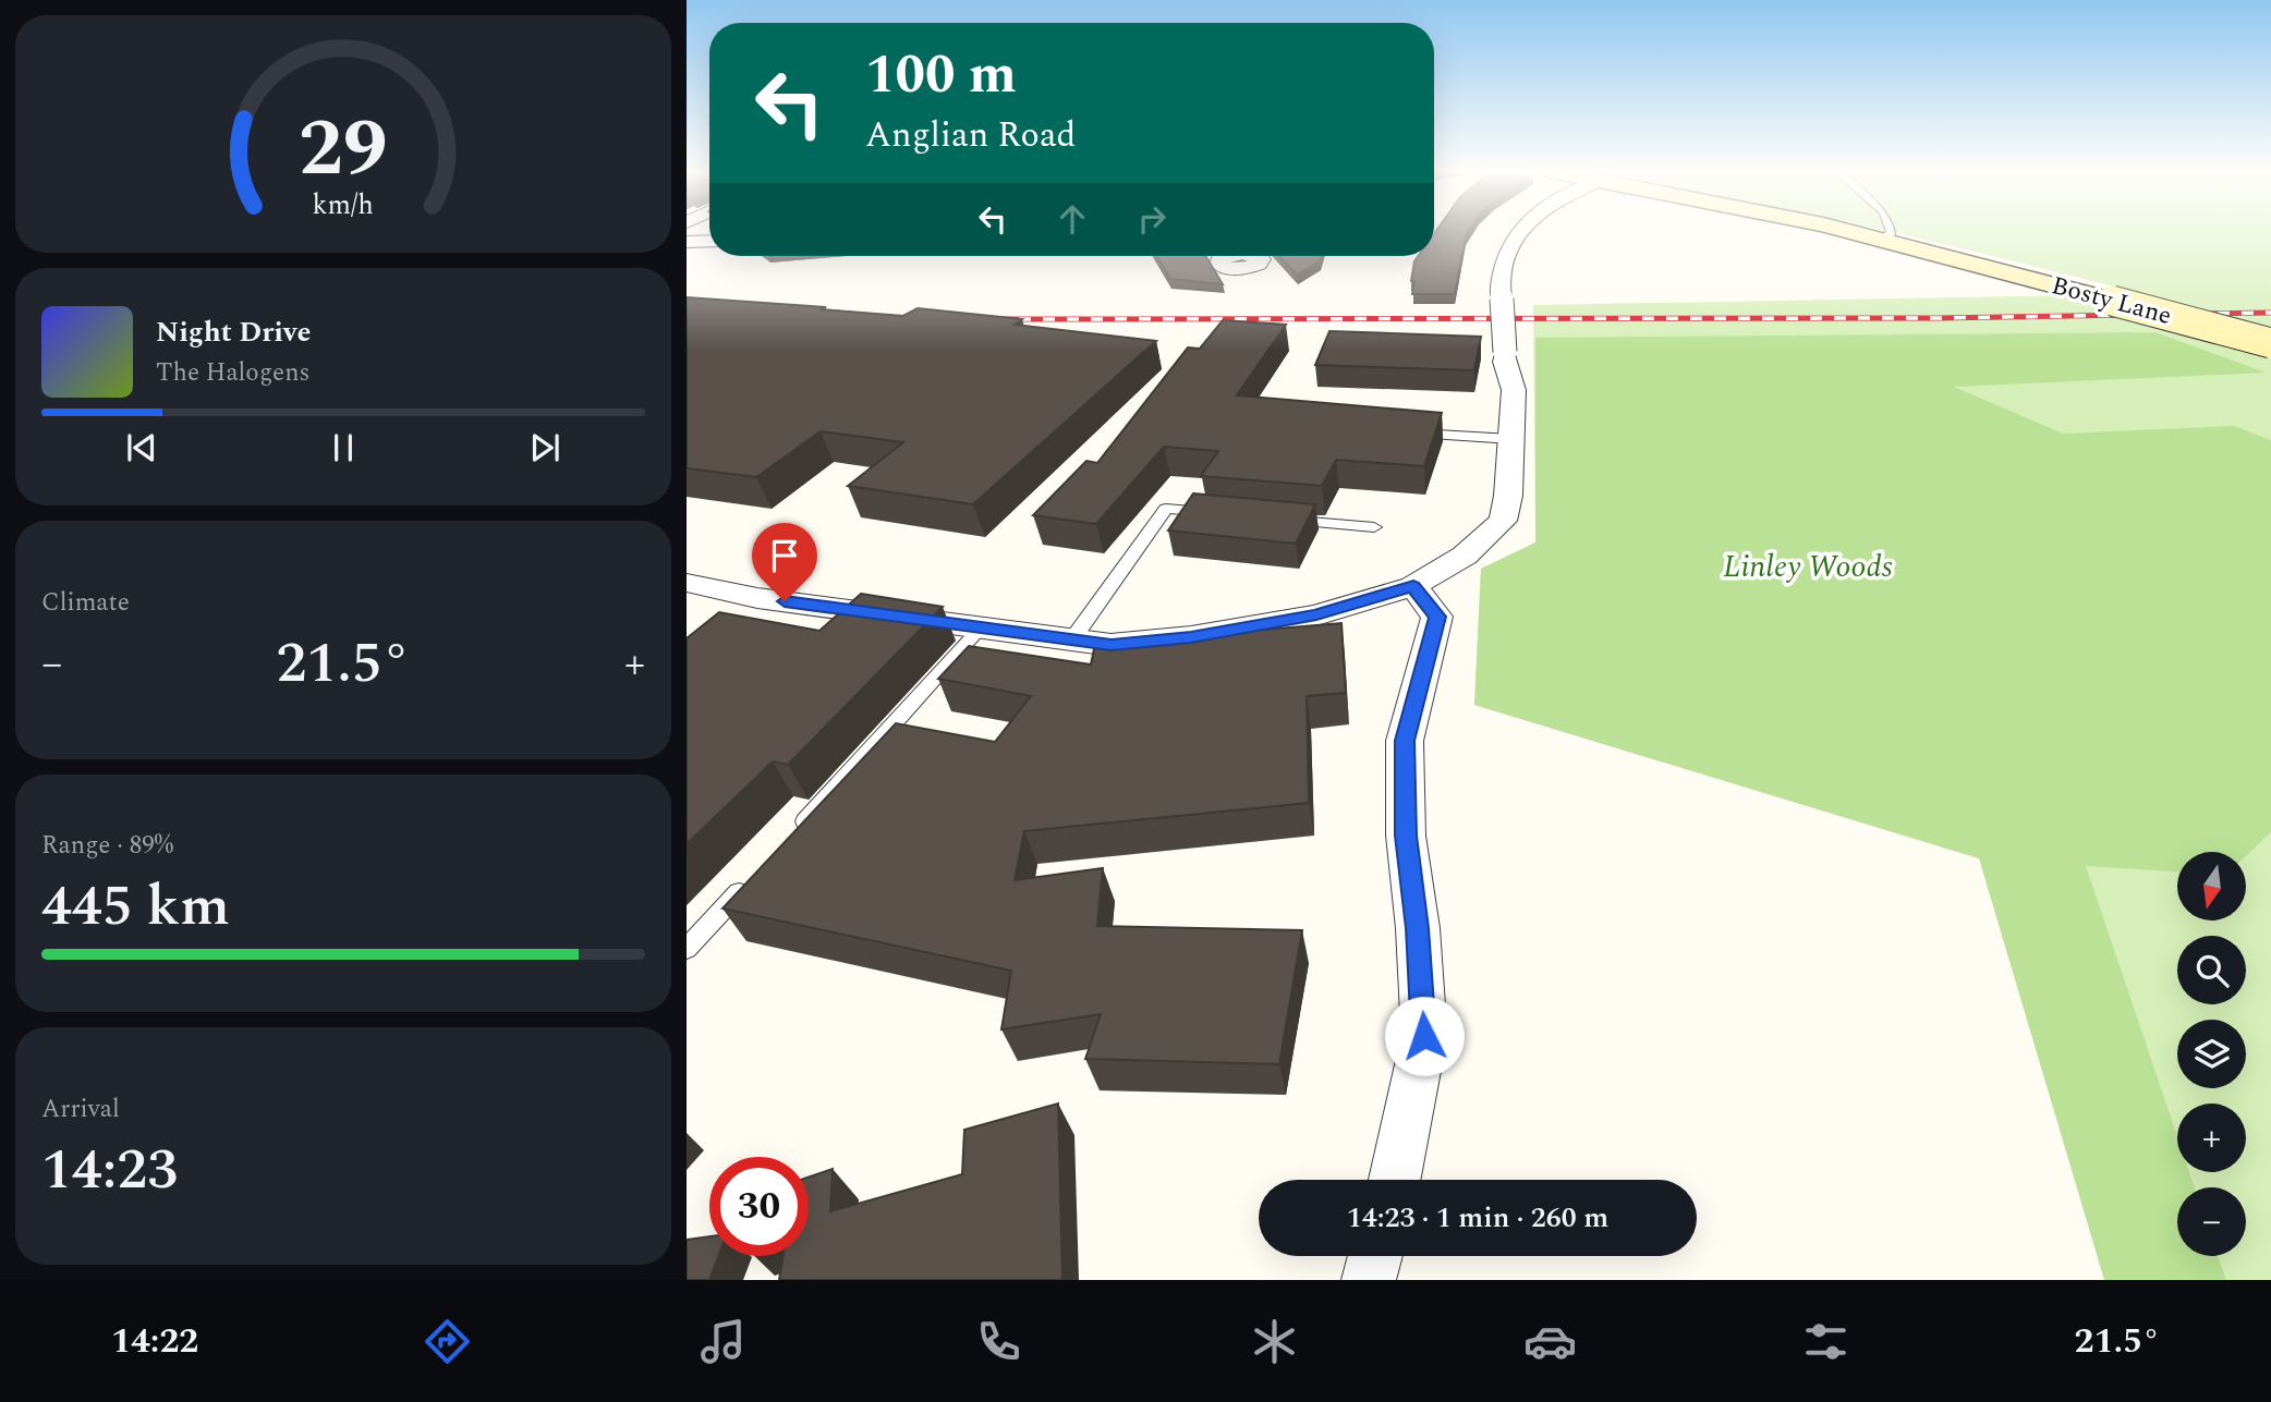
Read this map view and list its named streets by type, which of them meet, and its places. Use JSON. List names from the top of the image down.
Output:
{
  "streets": {
    "main road": ["Bosty Lane"]
  },
  "parks": ["Linley Woods"],
  "north": "bottom",
  "page": {
    "turn": ["100 m", "Anglian Road"],
    "song": ["Night Drive", "The Halogens"],
    "tile": [
      "Climate",
      ["Range · 89%", "445 km"],
      ["Arrival", "14:23"]
    ],
    "heat": ["−", "21.5°", "+"],
    "map_buttons": ["+", "−"],
    "limit": "30",
    "trip": "14:23 · 1 min · 260 m",
    "tabs": ["14:22", "21.5°"],
    "gauge": ["29", "km/h"]
  }
}
